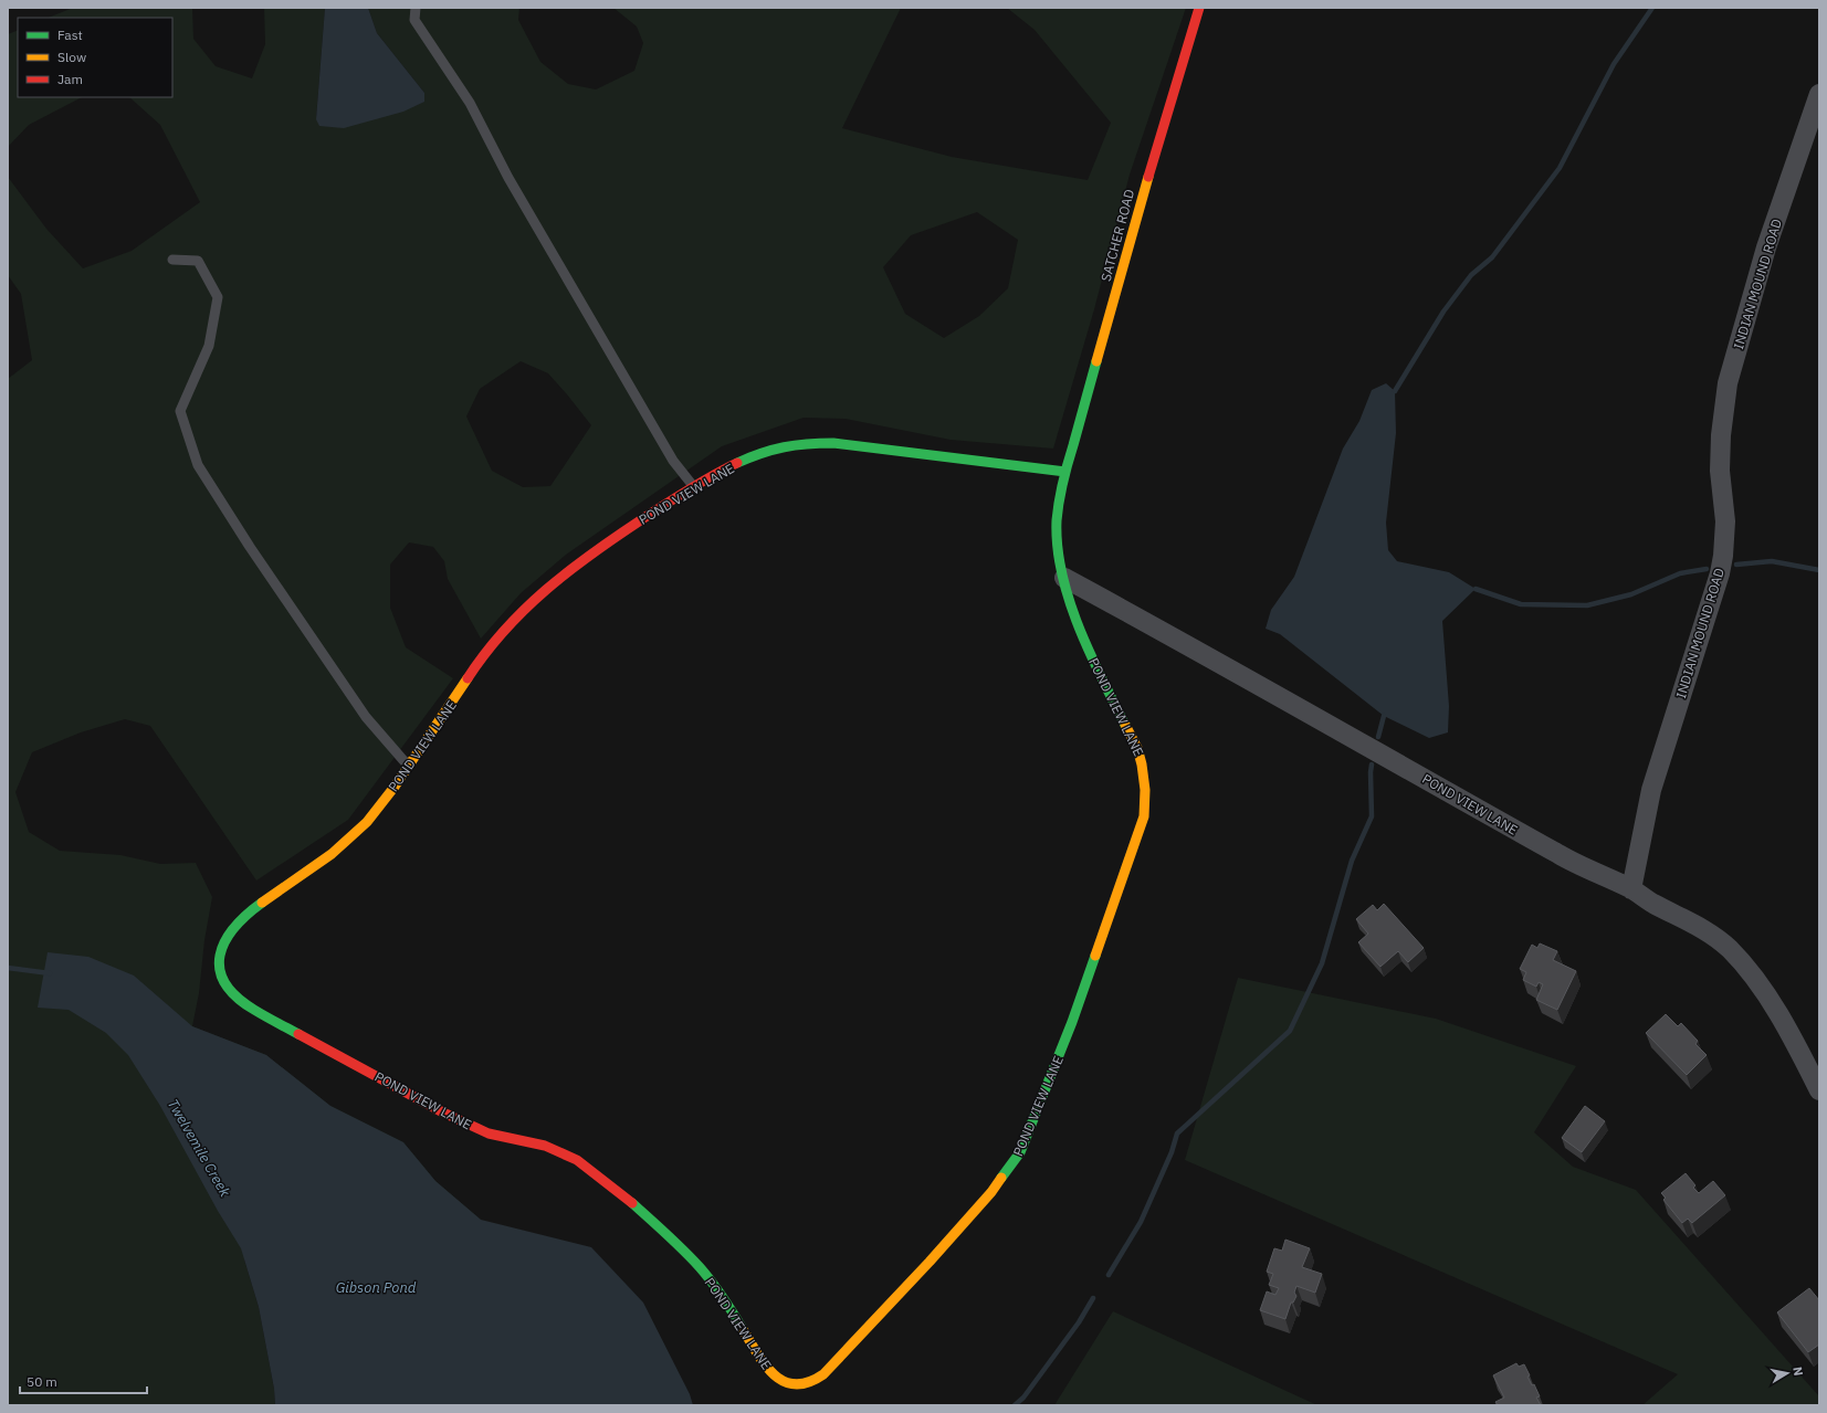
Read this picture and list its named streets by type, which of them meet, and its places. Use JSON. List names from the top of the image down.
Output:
{
  "streets": {
    "street": ["SATCHER ROAD", "INDIAN MOUND ROAD", "POND VIEW LANE"]
  },
  "crossings": [
    ["SATCHER ROAD", "POND VIEW LANE"],
    ["INDIAN MOUND ROAD", "POND VIEW LANE"]
  ],
  "water": ["Twelvemile Creek", "Gibson Pond"],
  "legend": ["Fast", "Slow", "Jam"],
  "scale_bar": "50 m",
  "north": "right"
}
